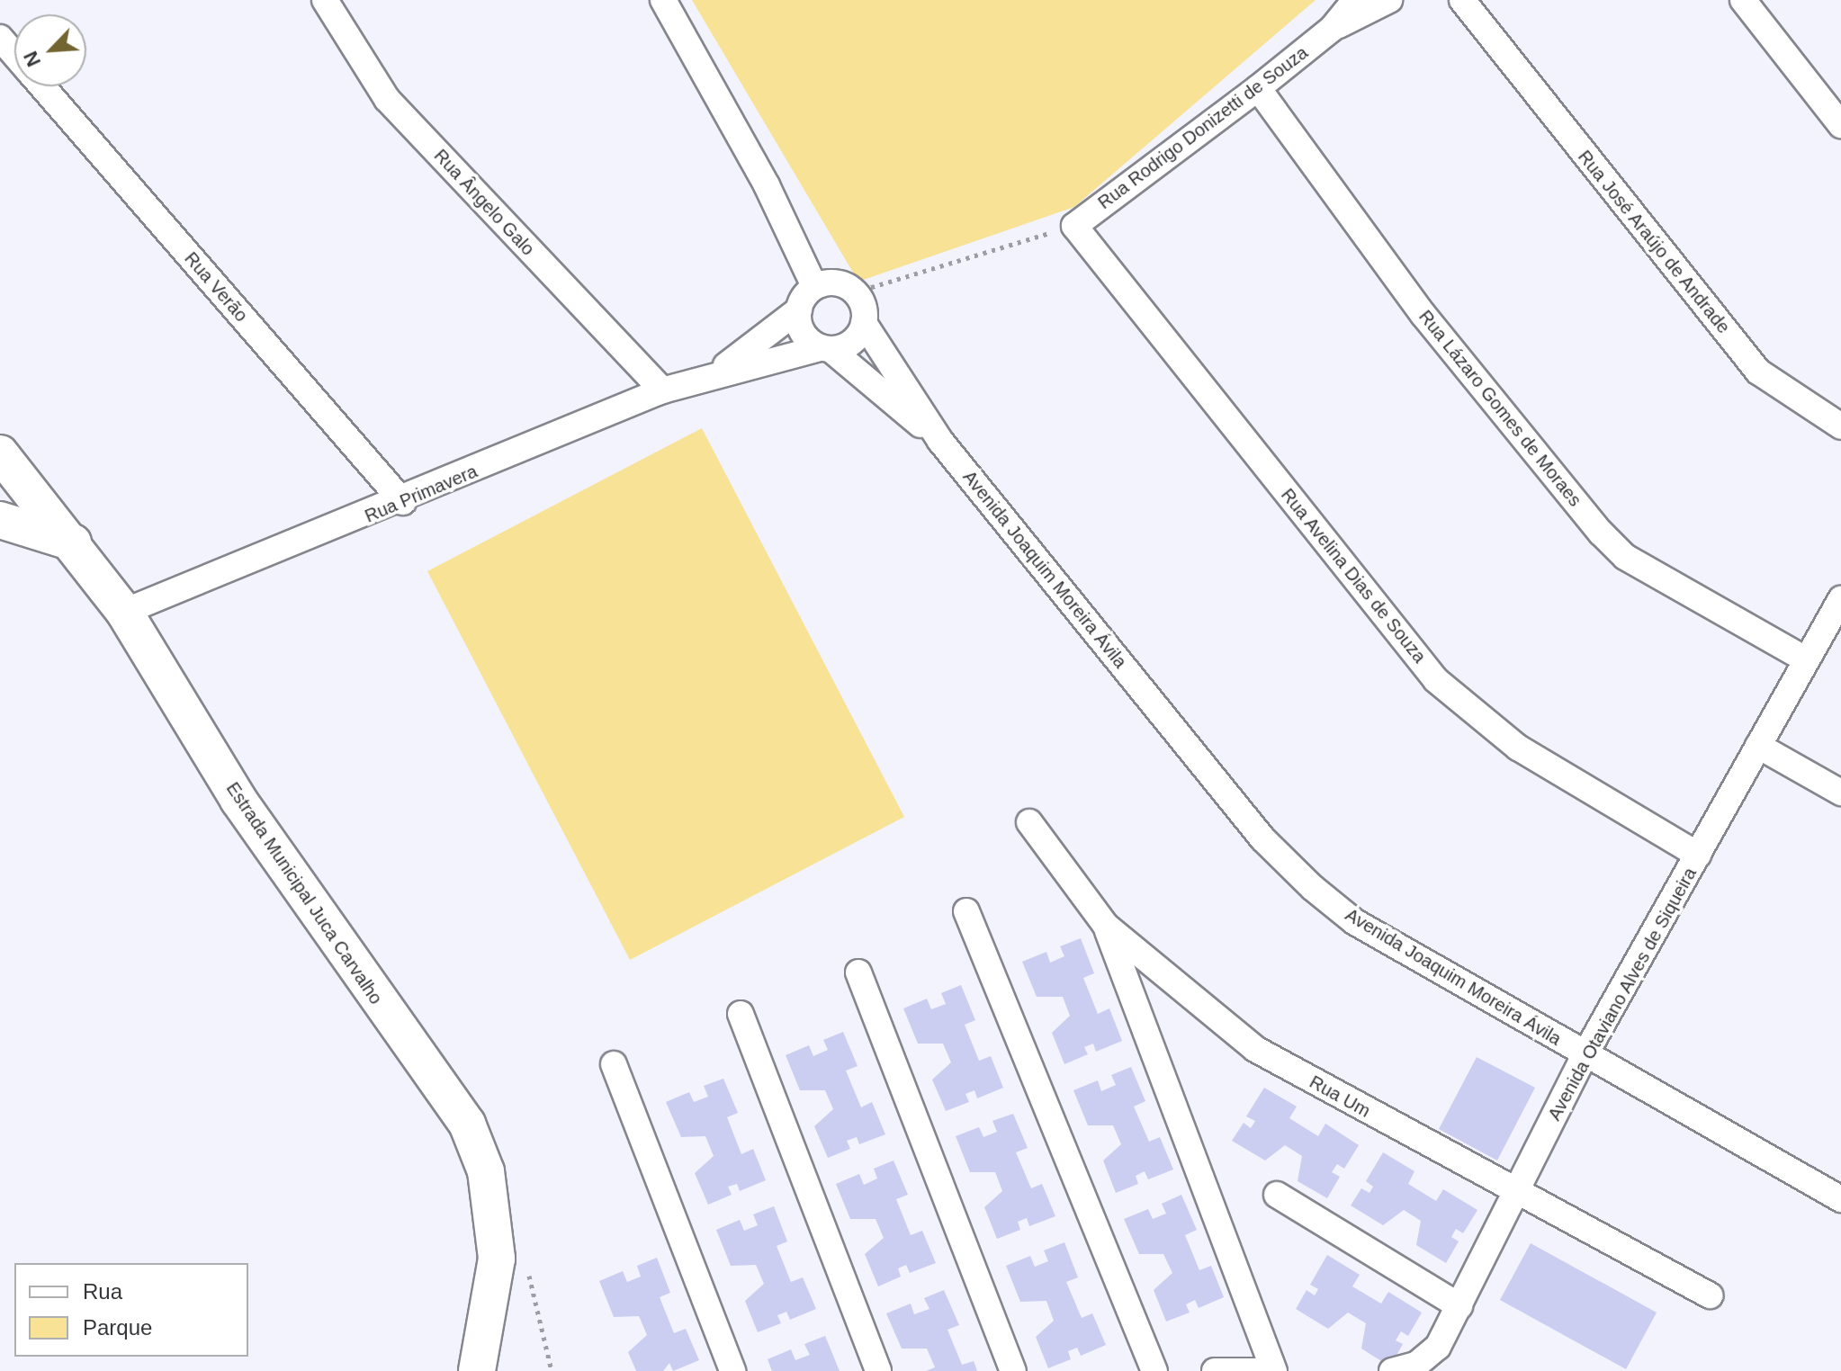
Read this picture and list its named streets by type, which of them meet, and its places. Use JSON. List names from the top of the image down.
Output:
{
  "streets": {
    "street": [
      "Rua Rodrigo Donizetti de Souza",
      "Rua Ângelo Galo",
      "Rua José Araújo de Andrade",
      "Rua Verão",
      "Rua Lázaro Gomes de Moraes",
      "Rua Primavera",
      "Avenida Joaquim Moreira Ávila",
      "Rua Avelina Dias de Souza",
      "Estrada Municipal Juca Carvalho",
      "Avenida Otaviano Alves de Siqueira",
      "Rua Um"
    ]
  },
  "crossings": [
    ["Rua Rodrigo Donizetti de Souza", "Rua Lázaro Gomes de Moraes"],
    ["Rua Rodrigo Donizetti de Souza", "Rua Avelina Dias de Souza"],
    ["Rua Ângelo Galo", "Rua Primavera"],
    ["Rua Verão", "Rua Primavera"],
    ["Rua Lázaro Gomes de Moraes", "Avenida Otaviano Alves de Siqueira"],
    ["Rua Primavera", "Avenida Joaquim Moreira Ávila"],
    ["Rua Primavera", "Estrada Municipal Juca Carvalho"],
    ["Avenida Joaquim Moreira Ávila", "Avenida Otaviano Alves de Siqueira"],
    ["Rua Avelina Dias de Souza", "Avenida Otaviano Alves de Siqueira"],
    ["Avenida Otaviano Alves de Siqueira", "Rua Um"]
  ],
  "legend": ["Rua", "Parque"],
  "north": "bottom left"
}
